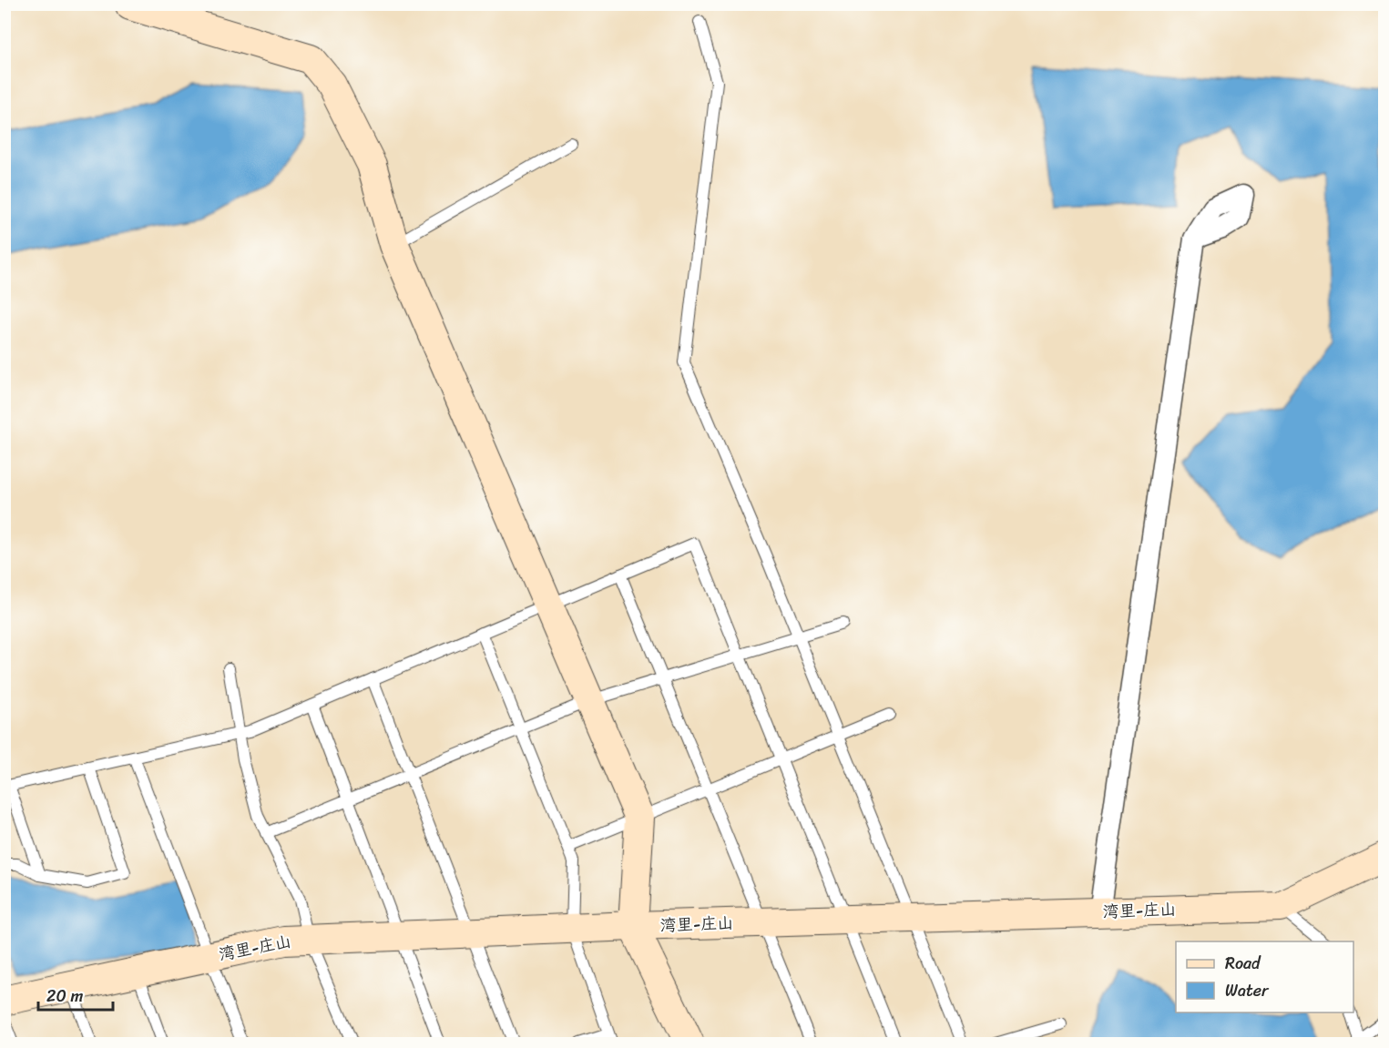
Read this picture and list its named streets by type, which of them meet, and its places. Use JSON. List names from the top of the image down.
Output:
{
  "streets": {
    "main road": ["湾里-庄山"]
  },
  "legend": ["Road", "Water"],
  "scale_bar": "20 m"
}
